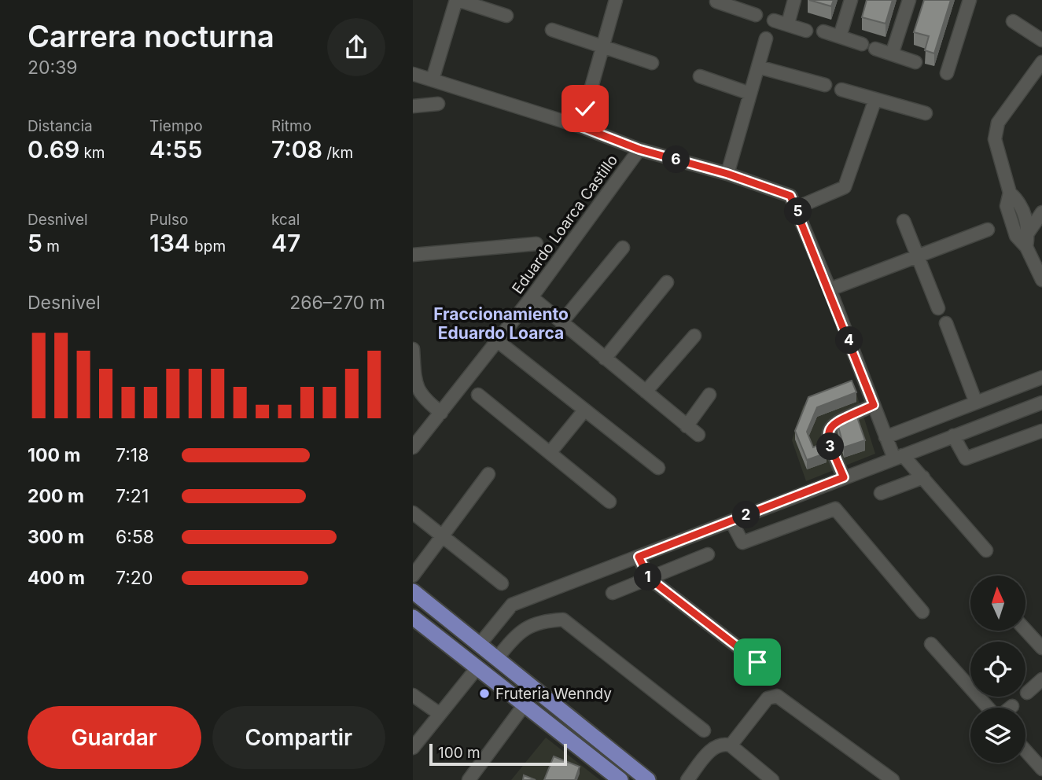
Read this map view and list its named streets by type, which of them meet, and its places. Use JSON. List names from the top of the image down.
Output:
{
  "streets": {
    "street": ["Eduardo Loarca Castillo"]
  },
  "districts": ["Fraccionamiento Eduardo Loarca"],
  "places": ["Fruteria Wenndy"],
  "scale_bar": "100 m",
  "north": "top",
  "page": {
    "heading": ["Carrera nocturna", "20:39"],
    "stats": [
      ["Distancia", "0.69 km"],
      ["Tiempo", "4:55"],
      ["Ritmo", "7:08 /km"],
      ["Desnivel", "5 m"],
      ["Pulso", "134 bpm"],
      ["kcal", "47"]
    ],
    "pins": [
      "6",
      "5",
      "4",
      "3",
      "2",
      "1"
    ],
    "chart": ["Desnivel", "266–270 m"],
    "list": [
      {
        "name": "100 m",
        "note": "7:18"
      },
      {
        "name": "200 m",
        "note": "7:21"
      },
      {
        "name": "300 m",
        "note": "6:58"
      },
      {
        "name": "400 m",
        "note": "7:20"
      }
    ],
    "buttons": ["Guardar", "Compartir"],
    "scale": "100 m"
  }
}
